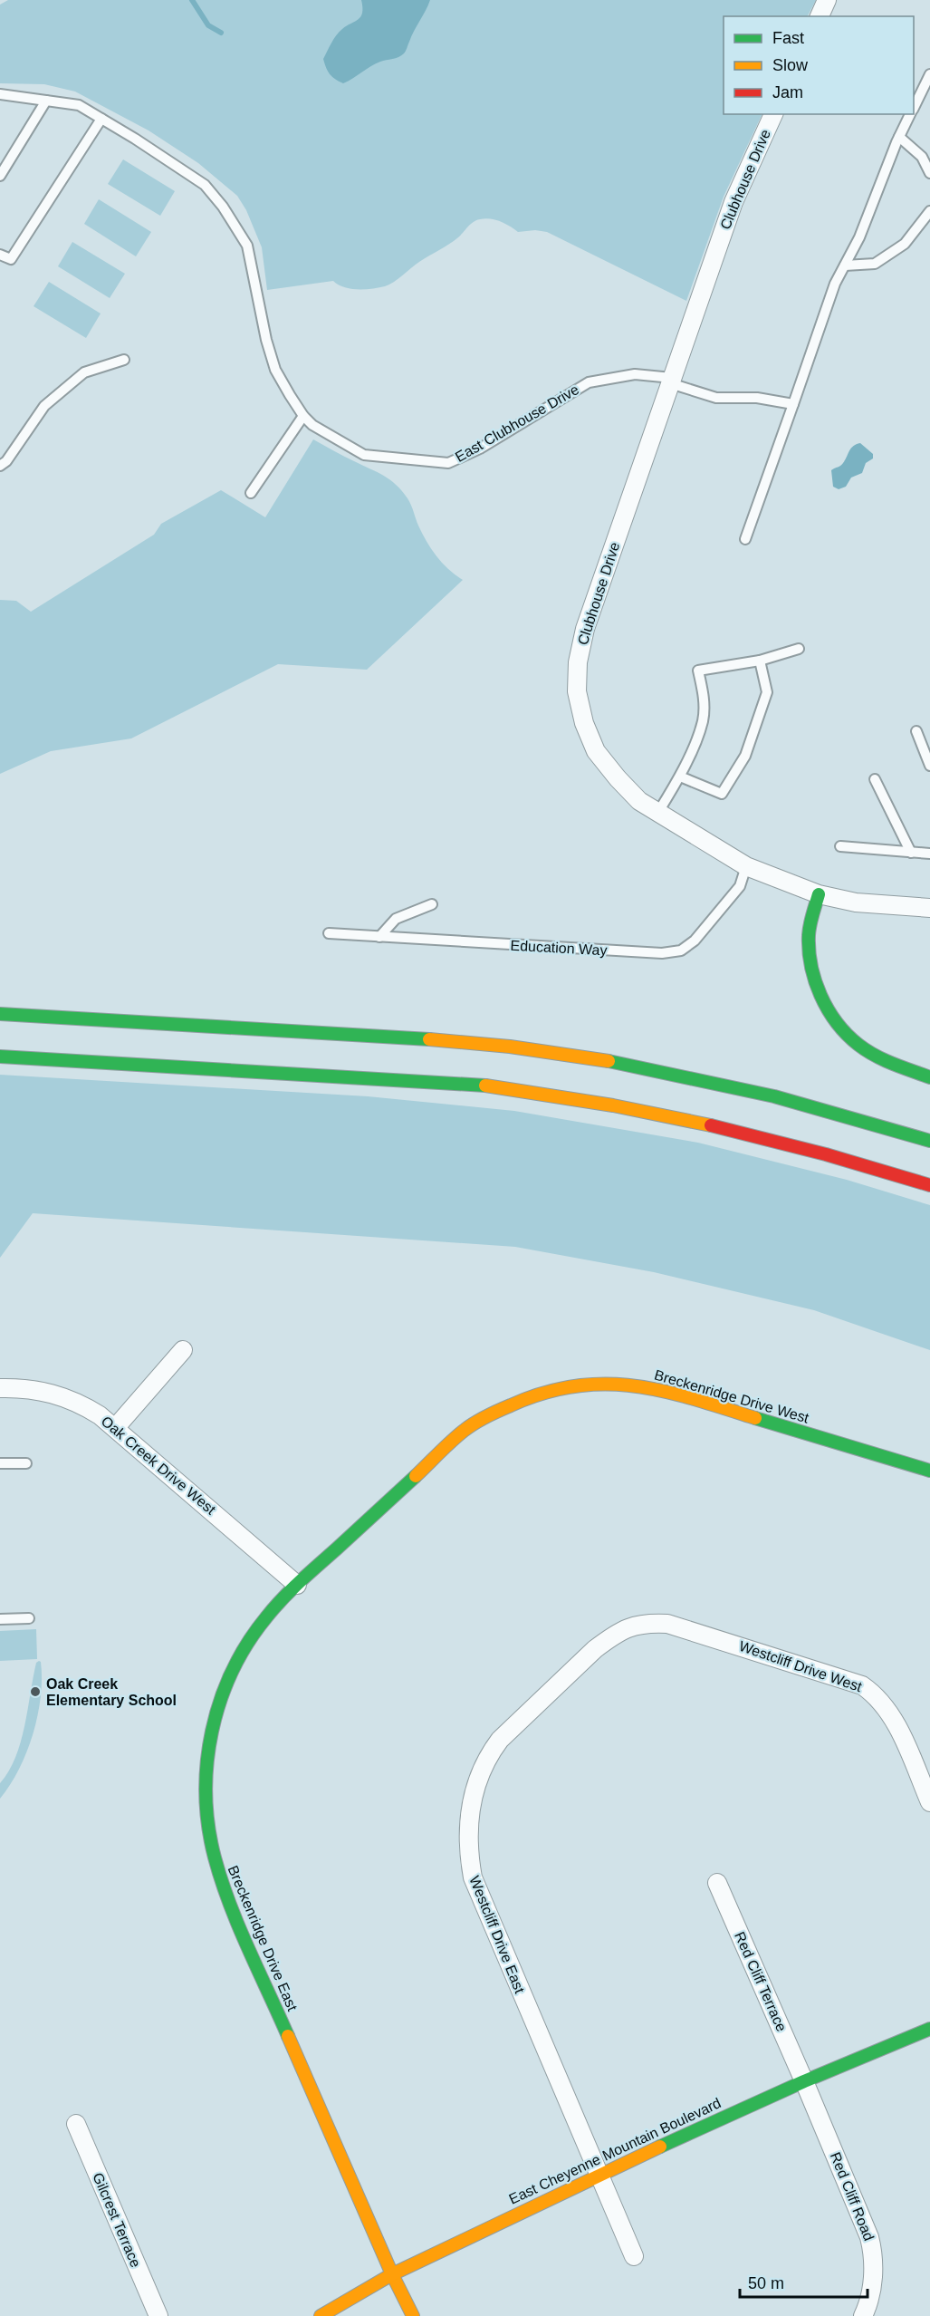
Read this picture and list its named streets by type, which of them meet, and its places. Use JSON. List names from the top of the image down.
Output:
{
  "streets": {
    "main road": ["Breckenridge Drive West", "Breckenridge Drive East", "East Cheyenne Mountain Boulevard"],
    "street": [
      "Clubhouse Drive",
      "Oak Creek Drive West",
      "Westcliff Drive West",
      "Westcliff Drive East",
      "Red Cliff Terrace",
      "Red Cliff Road",
      "Gilcrest Terrace"
    ],
    "lane": ["East Clubhouse Drive", "Education Way"]
  },
  "crossings": [
    ["Clubhouse Drive", "East Clubhouse Drive"],
    ["Clubhouse Drive", "Education Way"],
    ["Breckenridge Drive West", "Oak Creek Drive West"],
    ["Breckenridge Drive West", "Breckenridge Drive East"],
    ["Oak Creek Drive West", "Breckenridge Drive East"],
    ["Westcliff Drive West", "Westcliff Drive East"],
    ["Westcliff Drive East", "East Cheyenne Mountain Boulevard"],
    ["Breckenridge Drive East", "East Cheyenne Mountain Boulevard"],
    ["Red Cliff Terrace", "East Cheyenne Mountain Boulevard"],
    ["Red Cliff Terrace", "Red Cliff Road"],
    ["East Cheyenne Mountain Boulevard", "Red Cliff Road"]
  ],
  "places": ["Oak Creek Elementary School"],
  "legend": ["Fast", "Slow", "Jam"],
  "scale_bar": "50 m"
}
